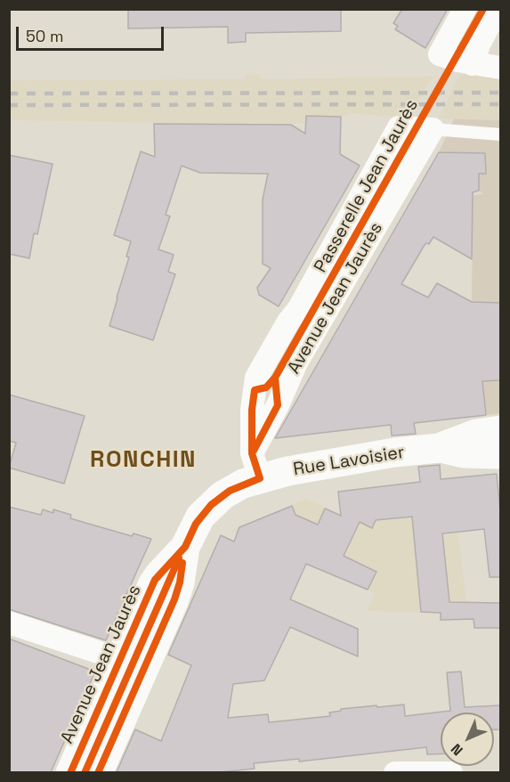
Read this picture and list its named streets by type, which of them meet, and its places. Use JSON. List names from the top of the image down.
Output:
{
  "streets": {
    "main road": ["Avenue Jean Jaurès", "Rue Lavoisier"],
    "cycle path": ["Passerelle Jean Jaurès"]
  },
  "crossings": [
    ["Avenue Jean Jaurès", "Rue Lavoisier"]
  ],
  "districts": ["RONCHIN"],
  "scale_bar": "50 m",
  "north": "bottom left"
}
